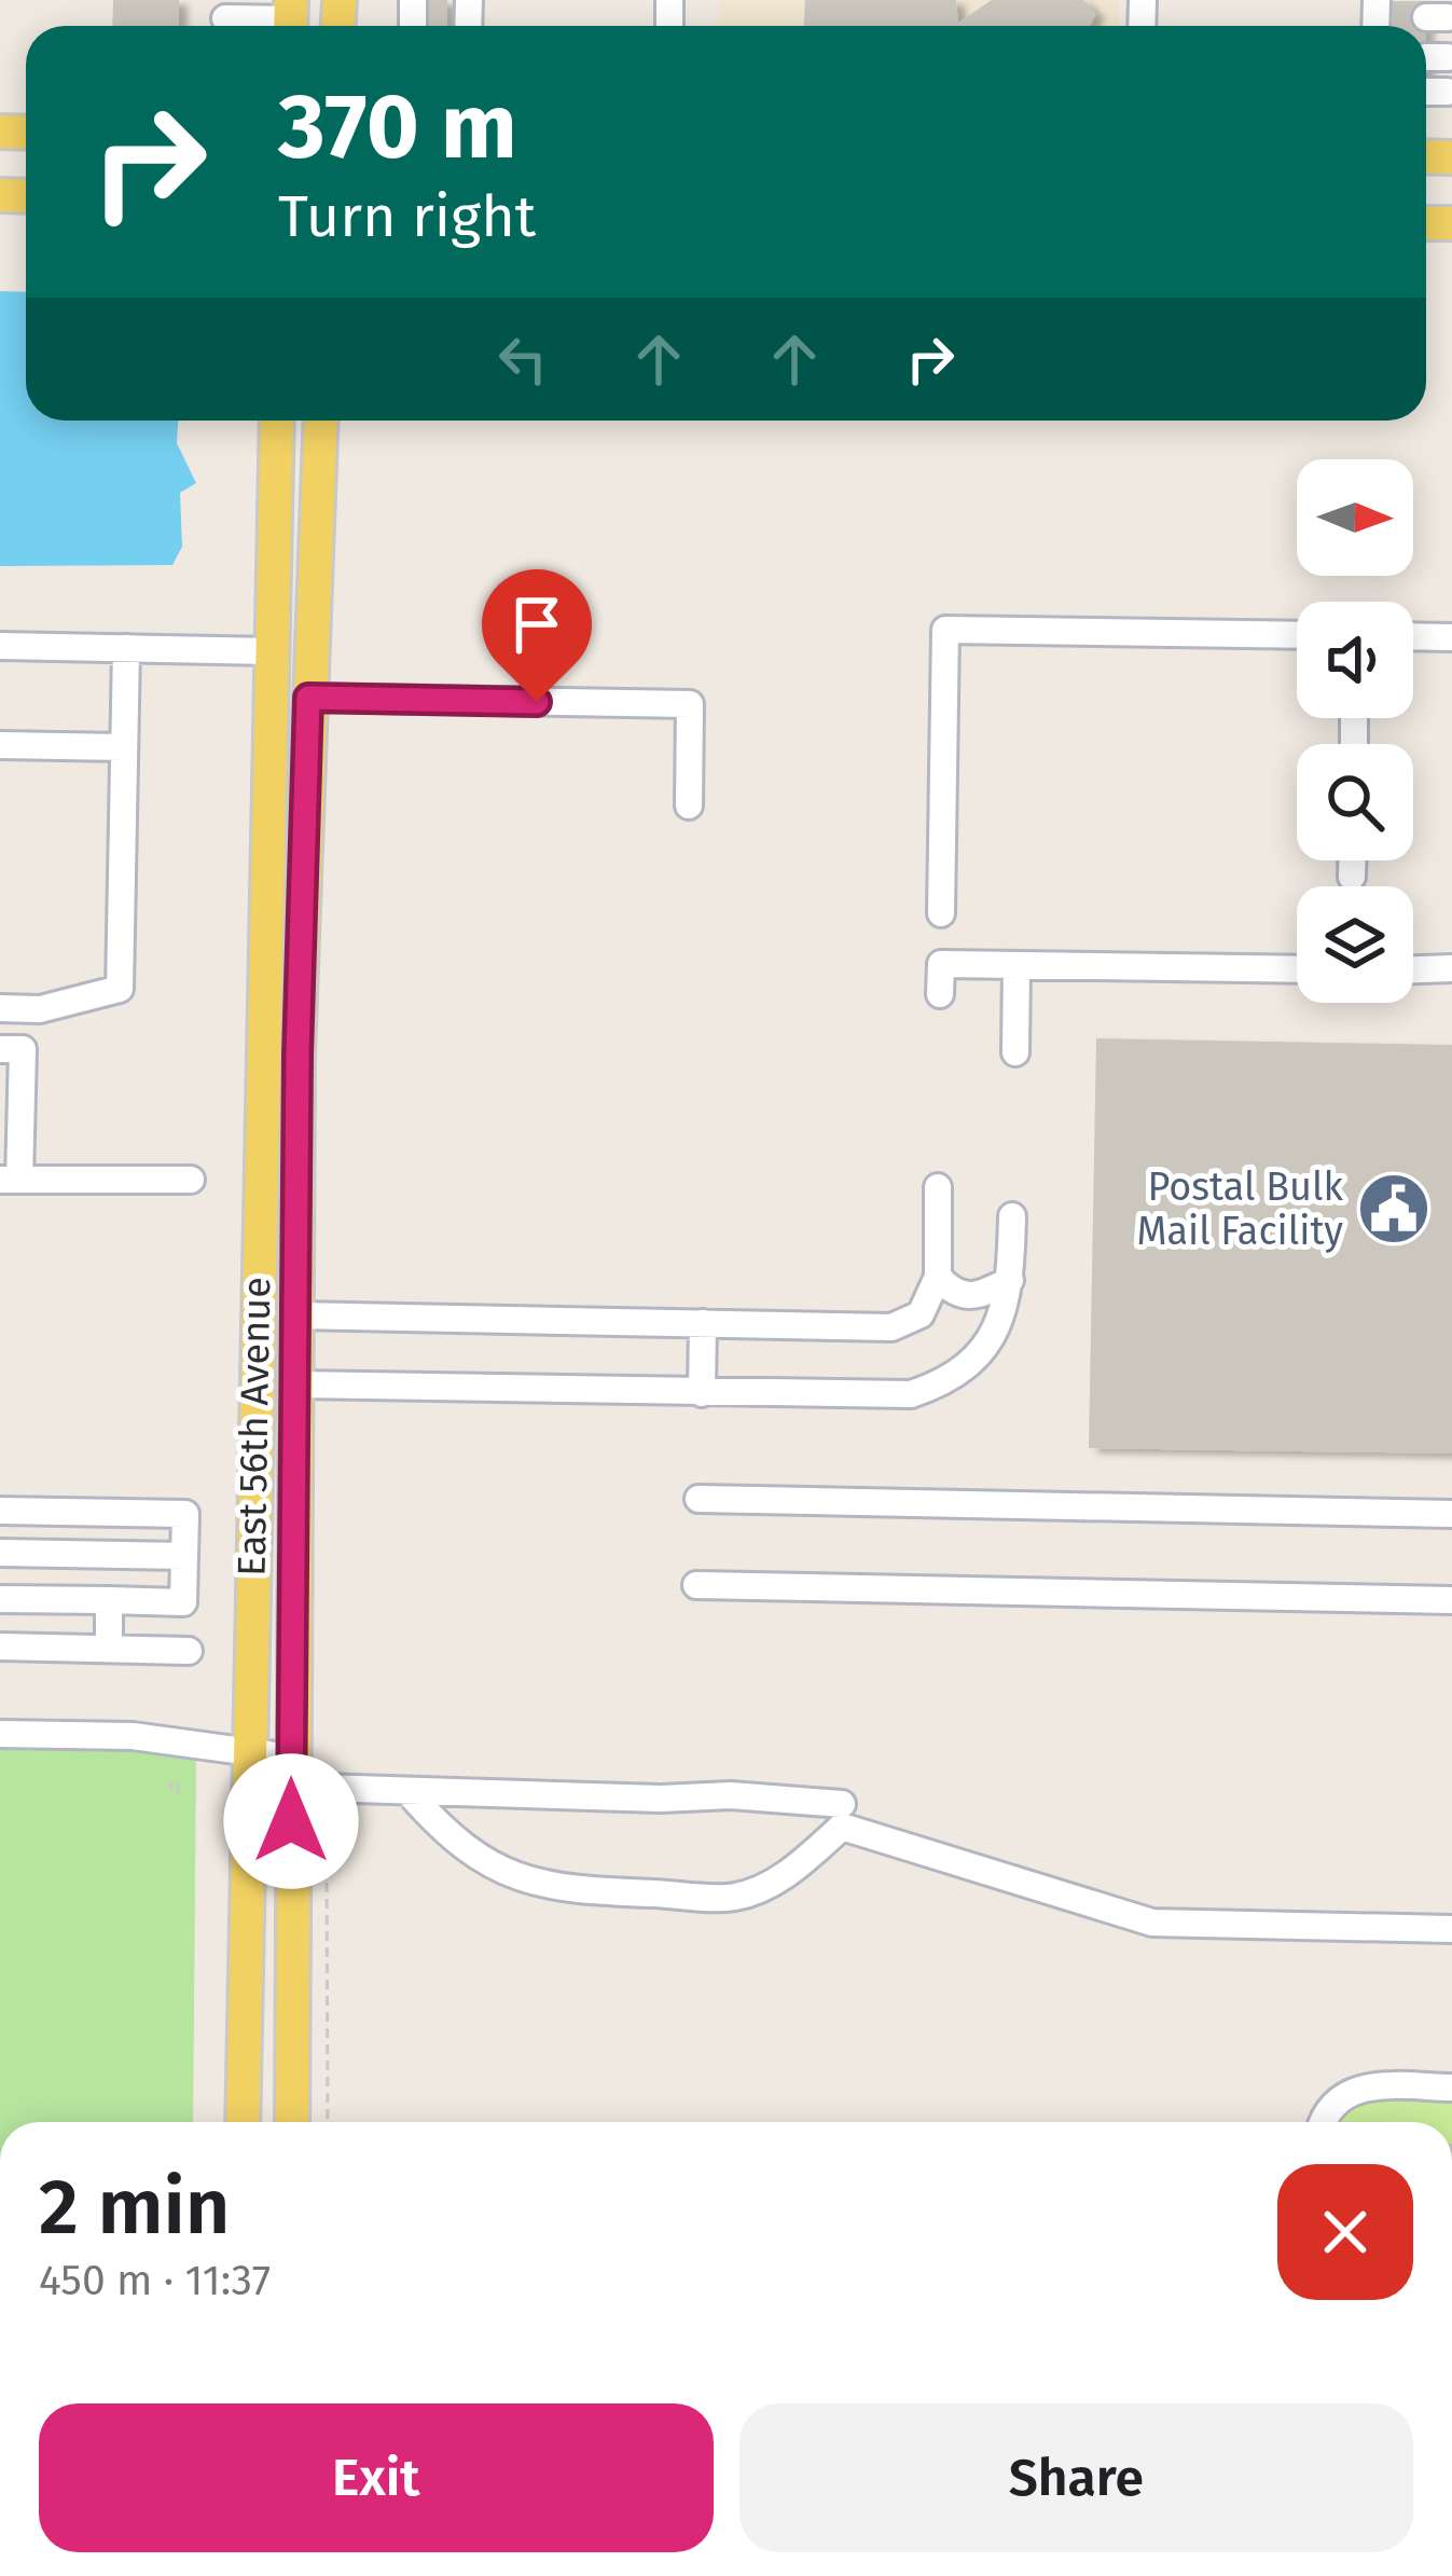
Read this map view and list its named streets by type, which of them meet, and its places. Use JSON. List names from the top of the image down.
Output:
{
  "streets": {
    "main road": ["East 56th Avenue"]
  },
  "places": {
    "public building": ["Postal Bulk Mail Facility"]
  },
  "north": "right",
  "page": {
    "turn": ["370 m", "Turn right"],
    "heading": ["2 min", "450 m · 11:37"],
    "buttons": ["Exit", "Share"]
  }
}
